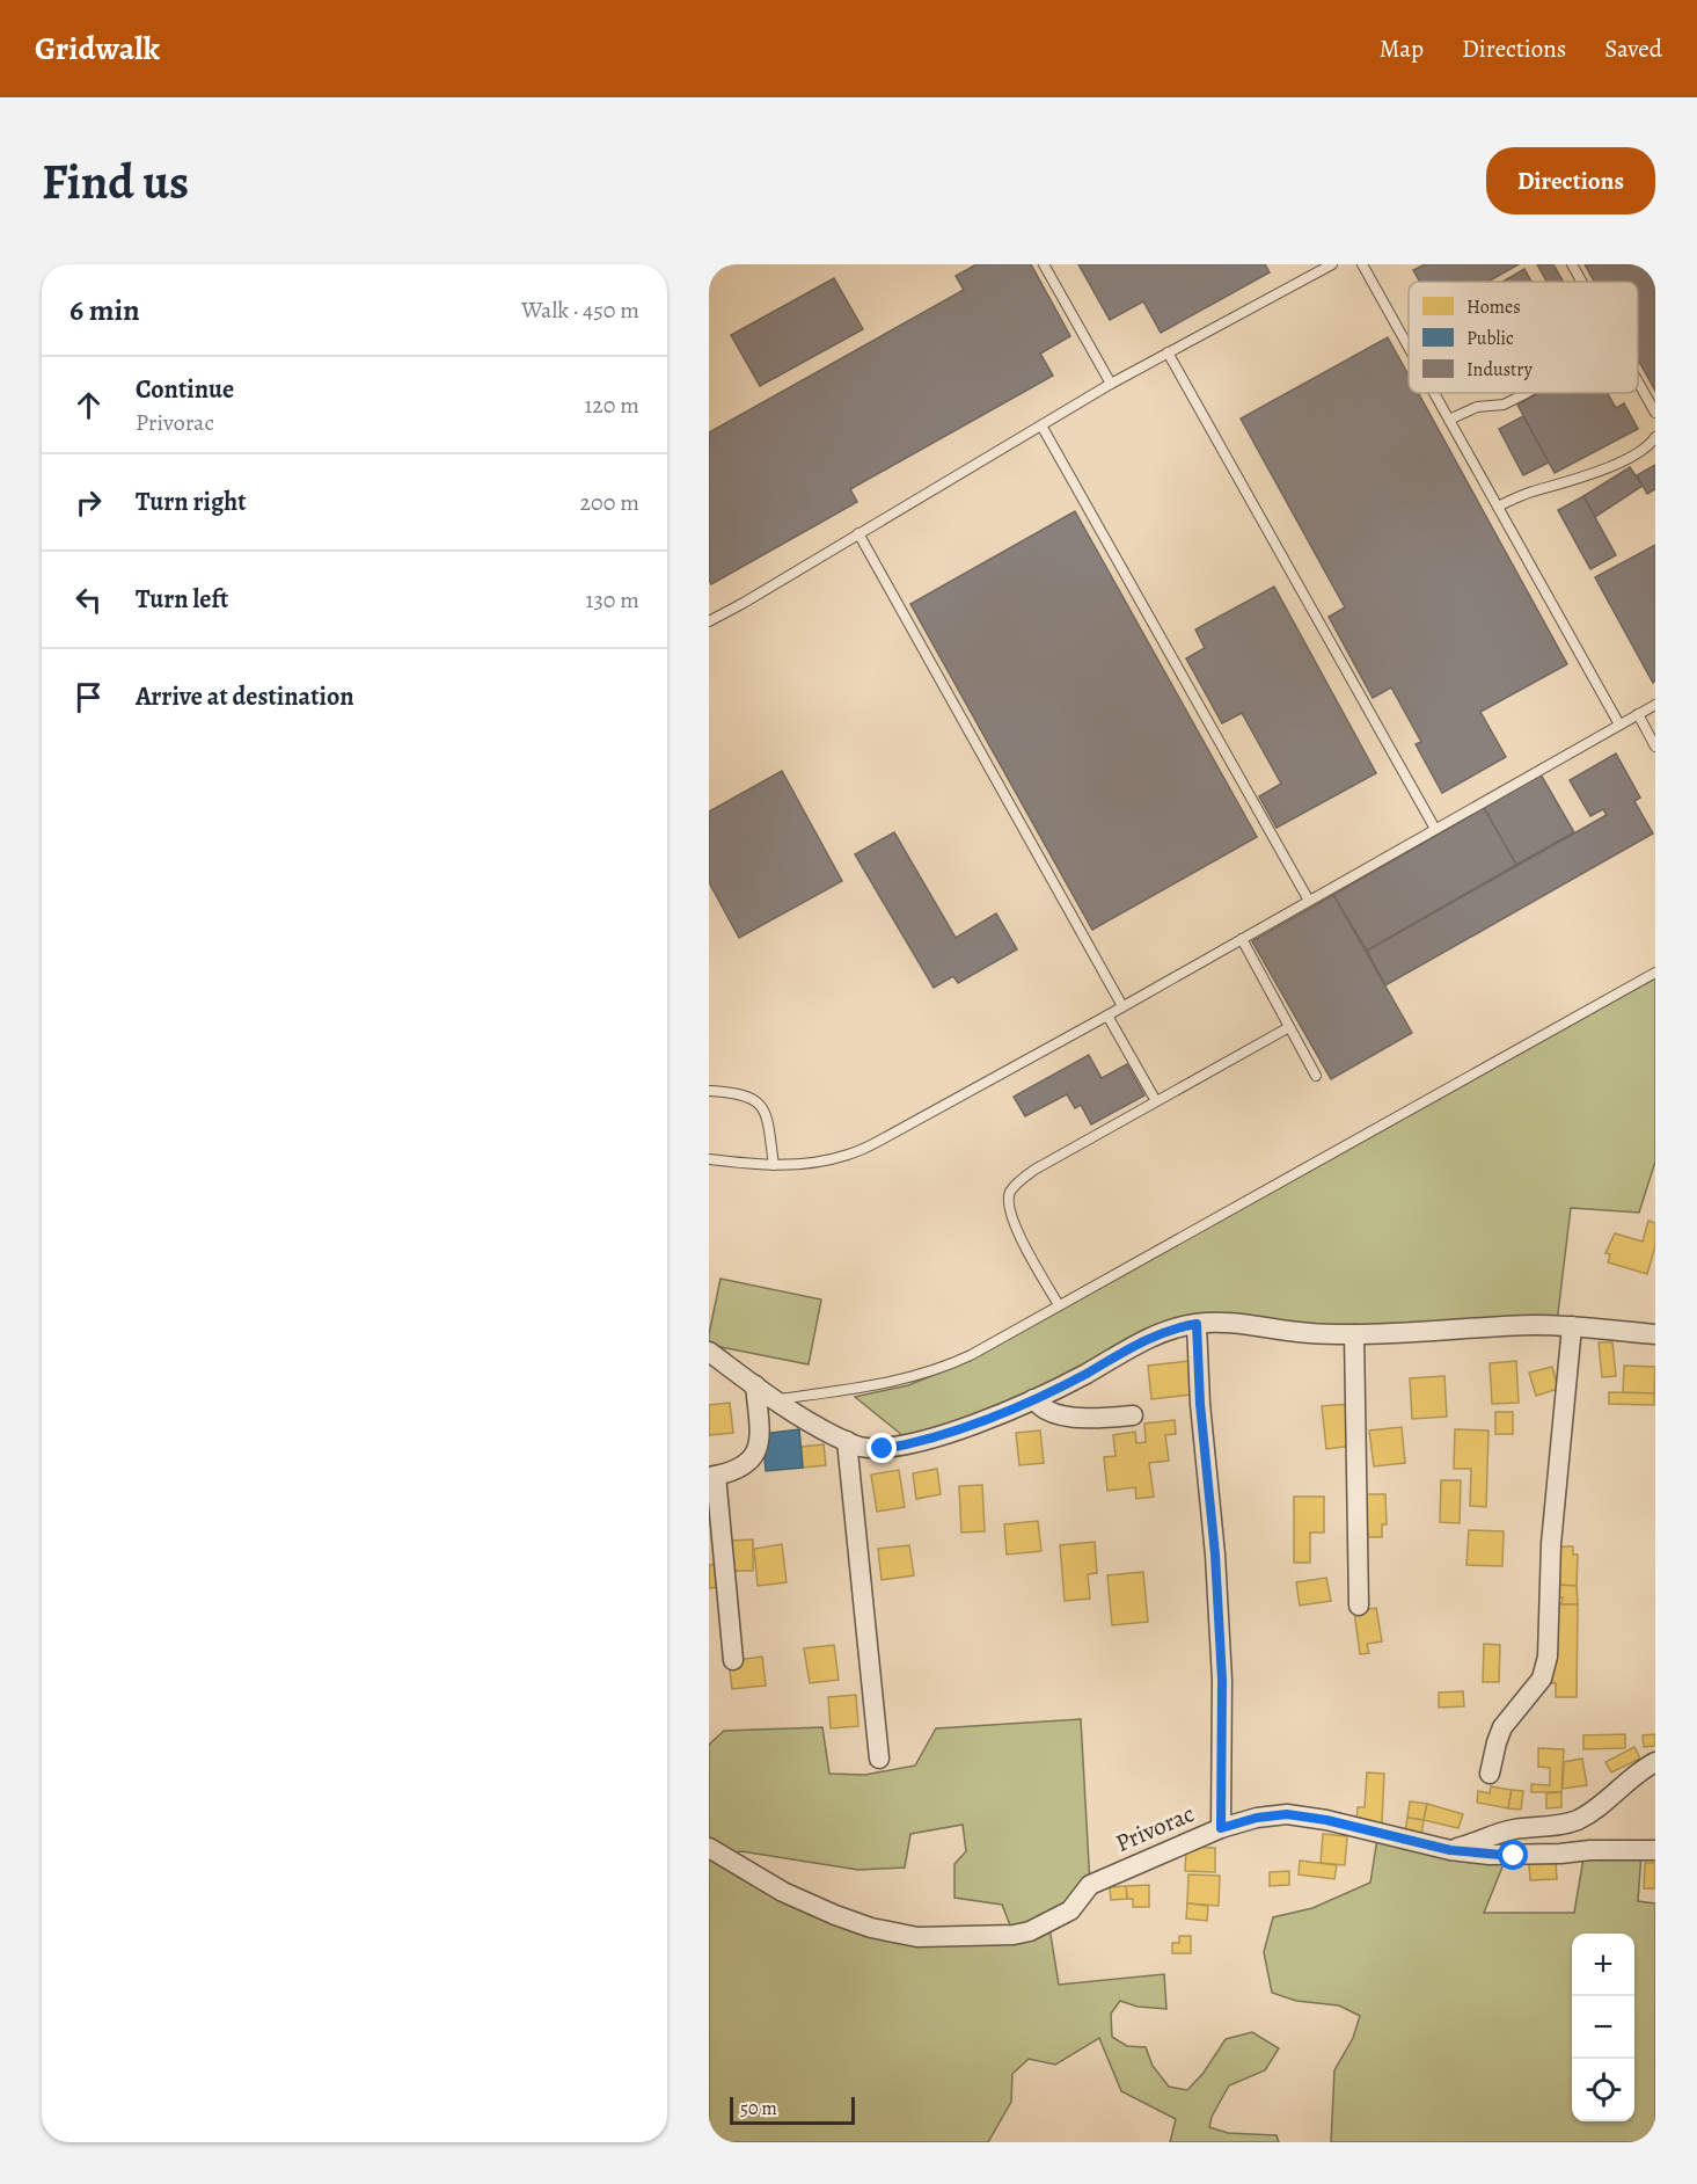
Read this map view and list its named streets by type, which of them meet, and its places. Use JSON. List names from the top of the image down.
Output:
{
  "streets": {
    "street": ["Privorac"]
  },
  "legend": ["Homes", "Public", "Industry"],
  "scale_bar": "50 m",
  "page": {
    "header": "Gridwalk",
    "nav": ["Map", "Directions", "Saved"],
    "buttons": "Directions",
    "title": "Find us",
    "heading": ["6 min", "Walk · 450 m"],
    "list": [
      ["Continue", "Privorac", "120 m"],
      ["Turn right", "200 m"],
      ["Turn left", "130 m"],
      "Arrive at destination"
    ],
    "map_buttons": ["+", "−"],
    "scale": "50 m"
  }
}
